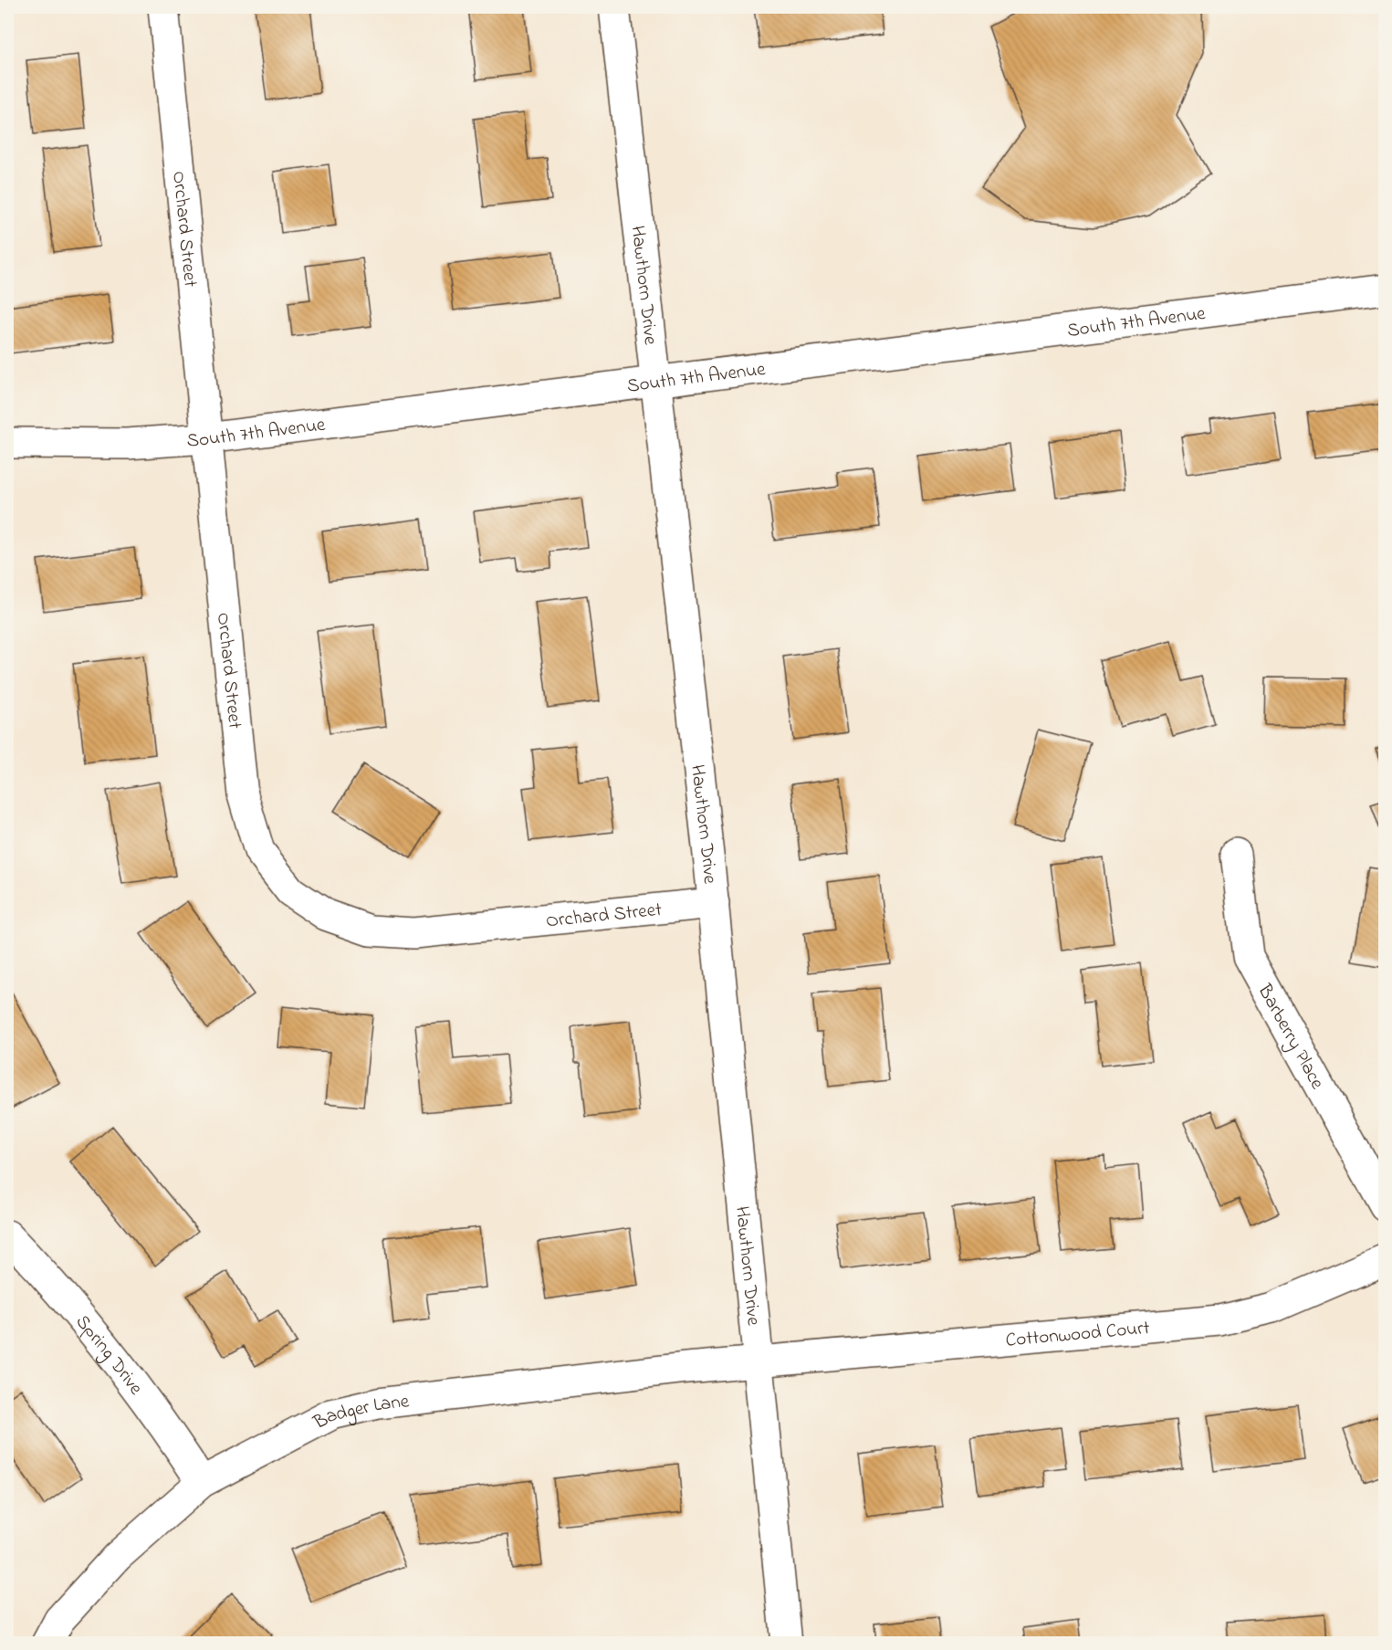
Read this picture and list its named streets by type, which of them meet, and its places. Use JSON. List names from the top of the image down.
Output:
{
  "streets": {
    "street": [
      "Orchard Street",
      "Hawthorn Drive",
      "South 7th Avenue",
      "Barberry Place",
      "Cottonwood Court",
      "Spring Drive",
      "Badger Lane"
    ]
  },
  "crossings": [
    ["Orchard Street", "Hawthorn Drive"],
    ["Orchard Street", "South 7th Avenue"],
    ["Hawthorn Drive", "South 7th Avenue"],
    ["Hawthorn Drive", "Cottonwood Court"],
    ["Hawthorn Drive", "Badger Lane"],
    ["Cottonwood Court", "Badger Lane"],
    ["Spring Drive", "Badger Lane"]
  ]
}
